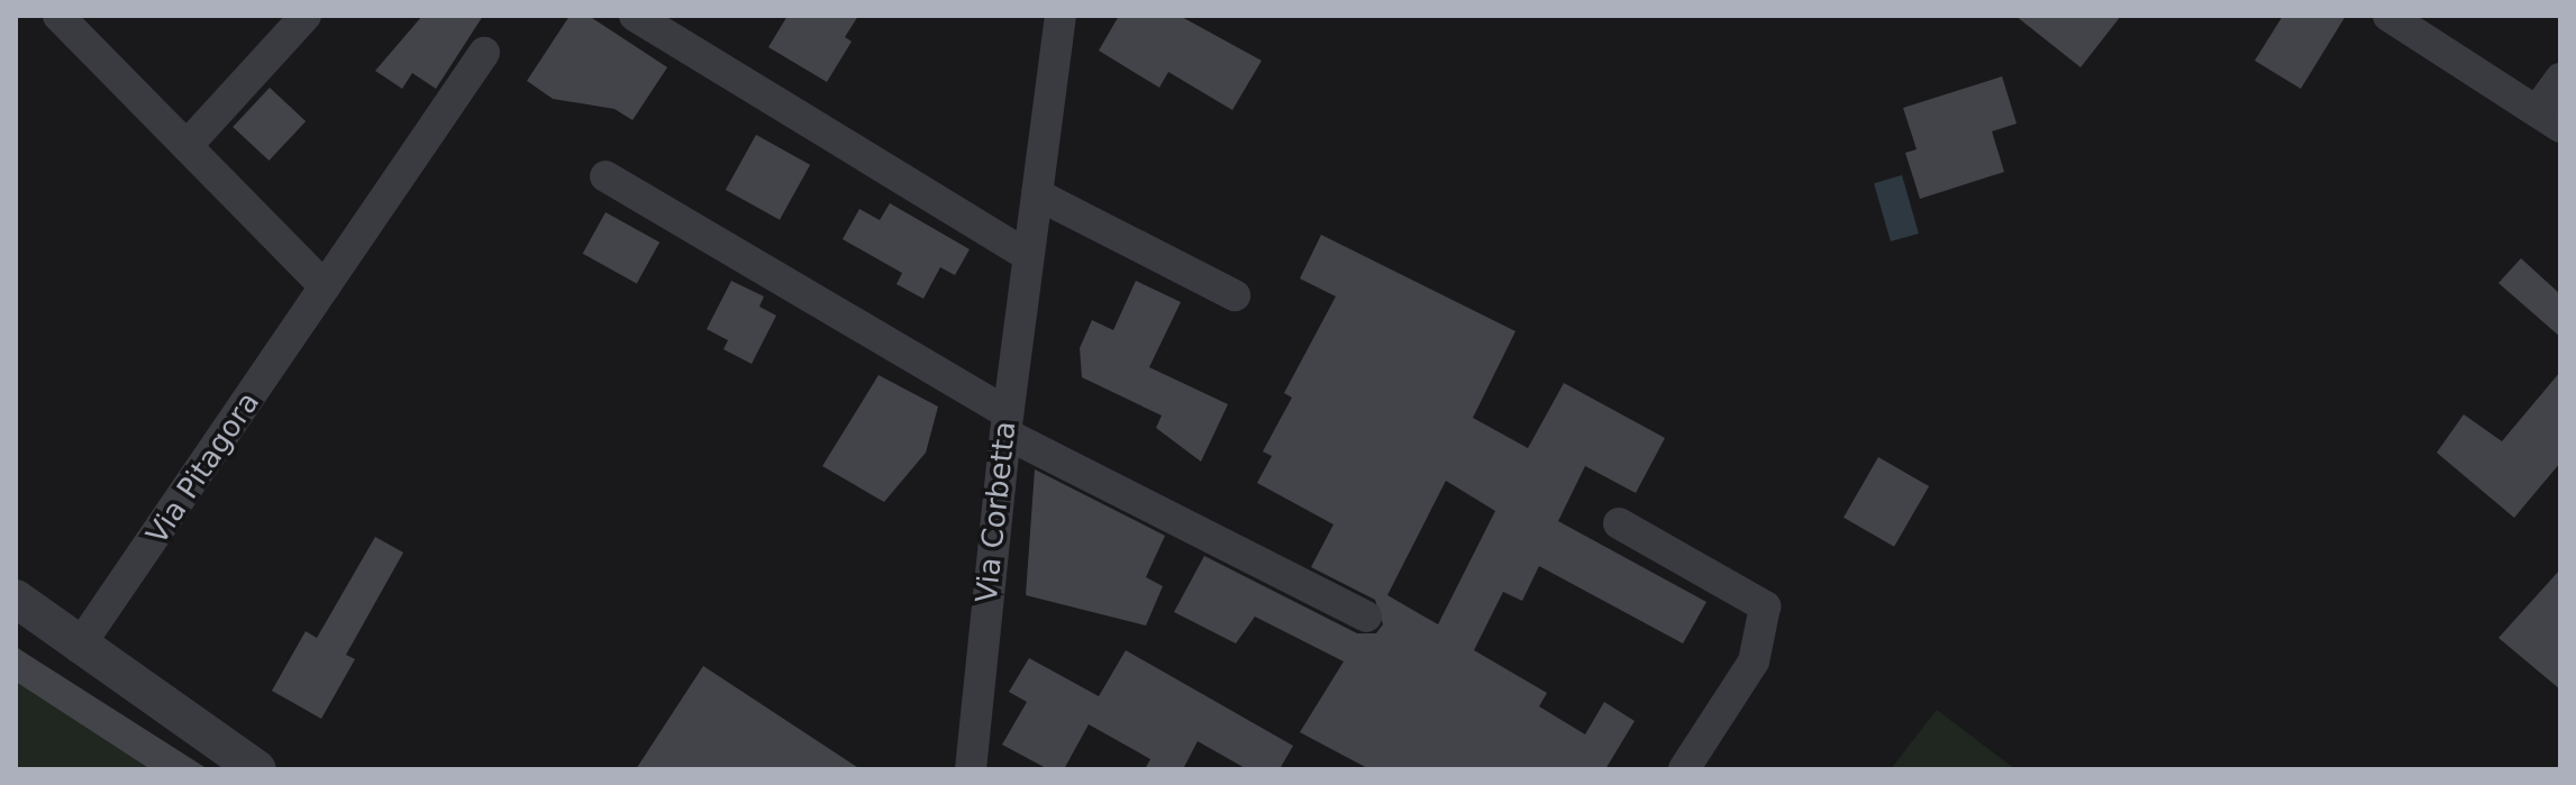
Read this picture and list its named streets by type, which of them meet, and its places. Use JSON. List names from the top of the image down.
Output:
{
  "streets": {
    "street": ["Via Pitagora", "Via Corbetta"]
  }
}
